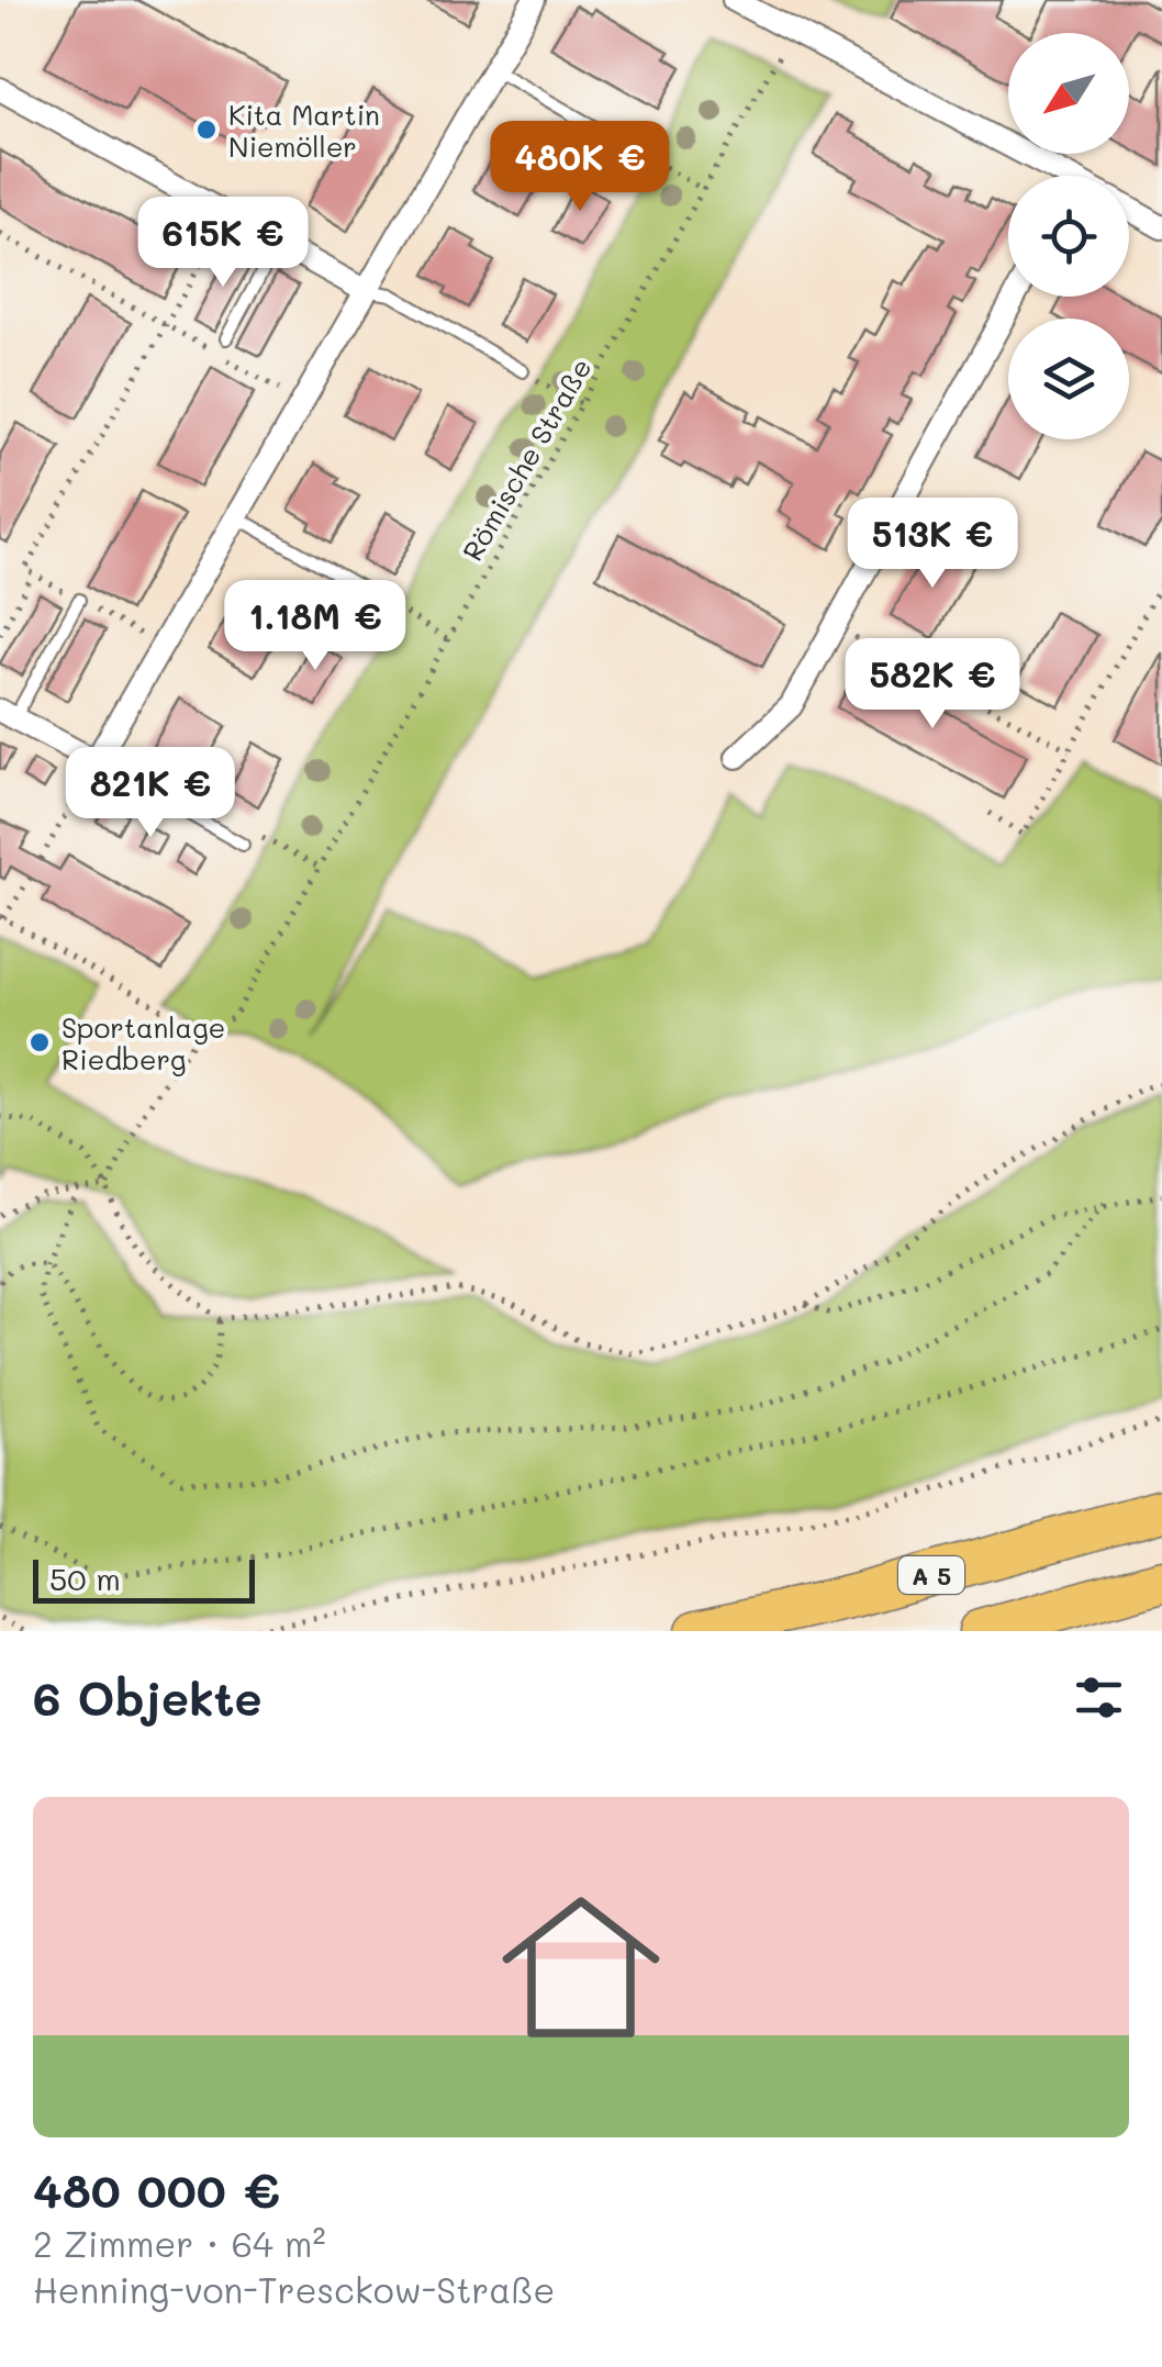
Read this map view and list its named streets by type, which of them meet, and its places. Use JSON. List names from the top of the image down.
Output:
{
  "streets": {
    "highway": ["A 5"],
    "path": ["Römische Straße"]
  },
  "places": ["Kita Martin Niemöller", "Sportanlage Riedberg"],
  "scale_bar": "50 m",
  "north": "bottom left",
  "page": {
    "price": [
      "480K €",
      "615K €",
      "513K €",
      "1.18M €",
      "582K €",
      "821K €"
    ],
    "scale": "50 m",
    "heading": "6 Objekte",
    "list": [
      {
        "name": "480 000 €",
        "note": "2 Zimmer · 64 m² · Henning-von-Tresckow-Straße"
      }
    ]
  }
}
